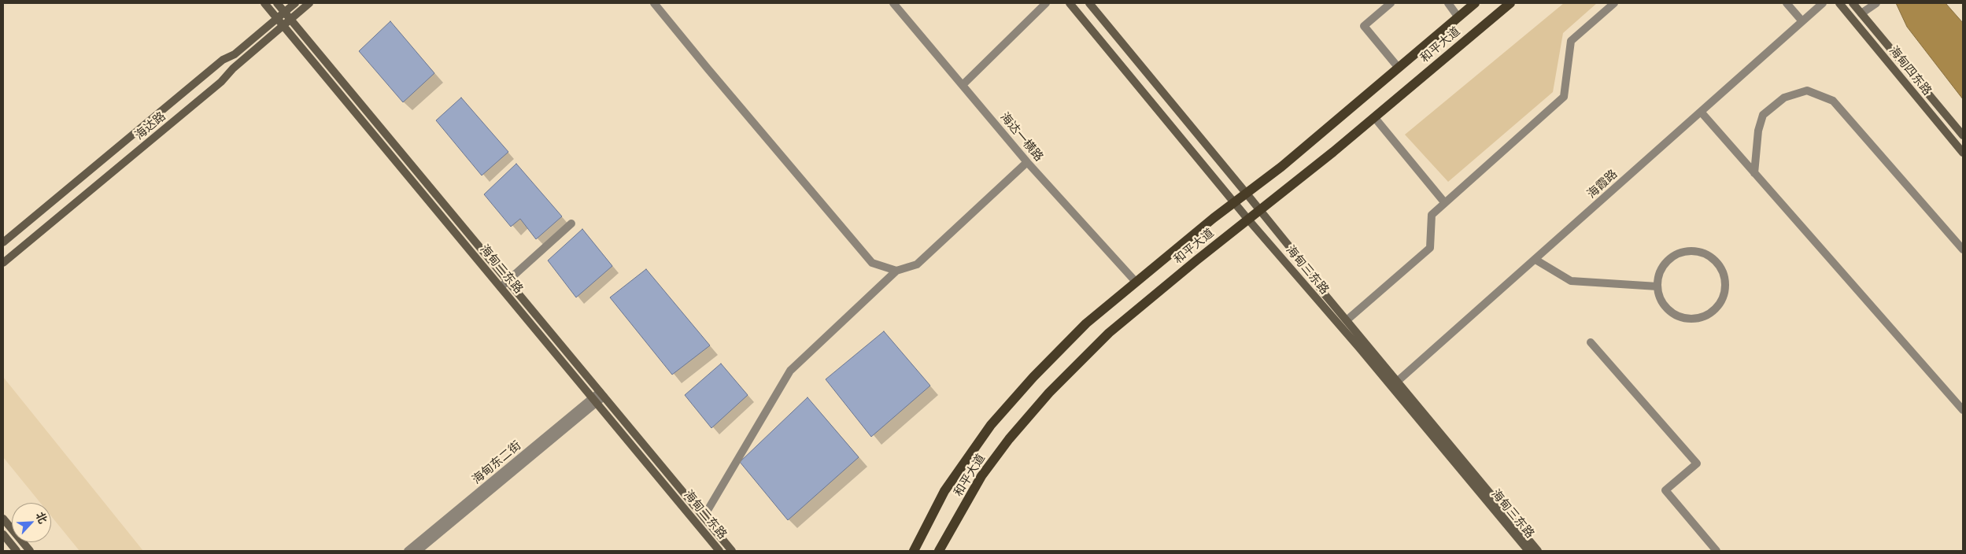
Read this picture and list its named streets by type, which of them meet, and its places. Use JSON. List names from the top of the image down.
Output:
{
  "streets": {
    "main road": [
      "和平大道",
      "海甸四东路",
      "海达路",
      "海甸二东路",
      "海甸三东路"
    ],
    "street": ["海达一横路", "海霞路", "海甸东二街"]
  },
  "crossings": [
    ["和平大道", "海达一横路"],
    ["和平大道", "海甸三东路"],
    ["海达路", "海甸二东路"],
    ["海甸二东路", "海甸东二街"]
  ],
  "north": "top right"
}
